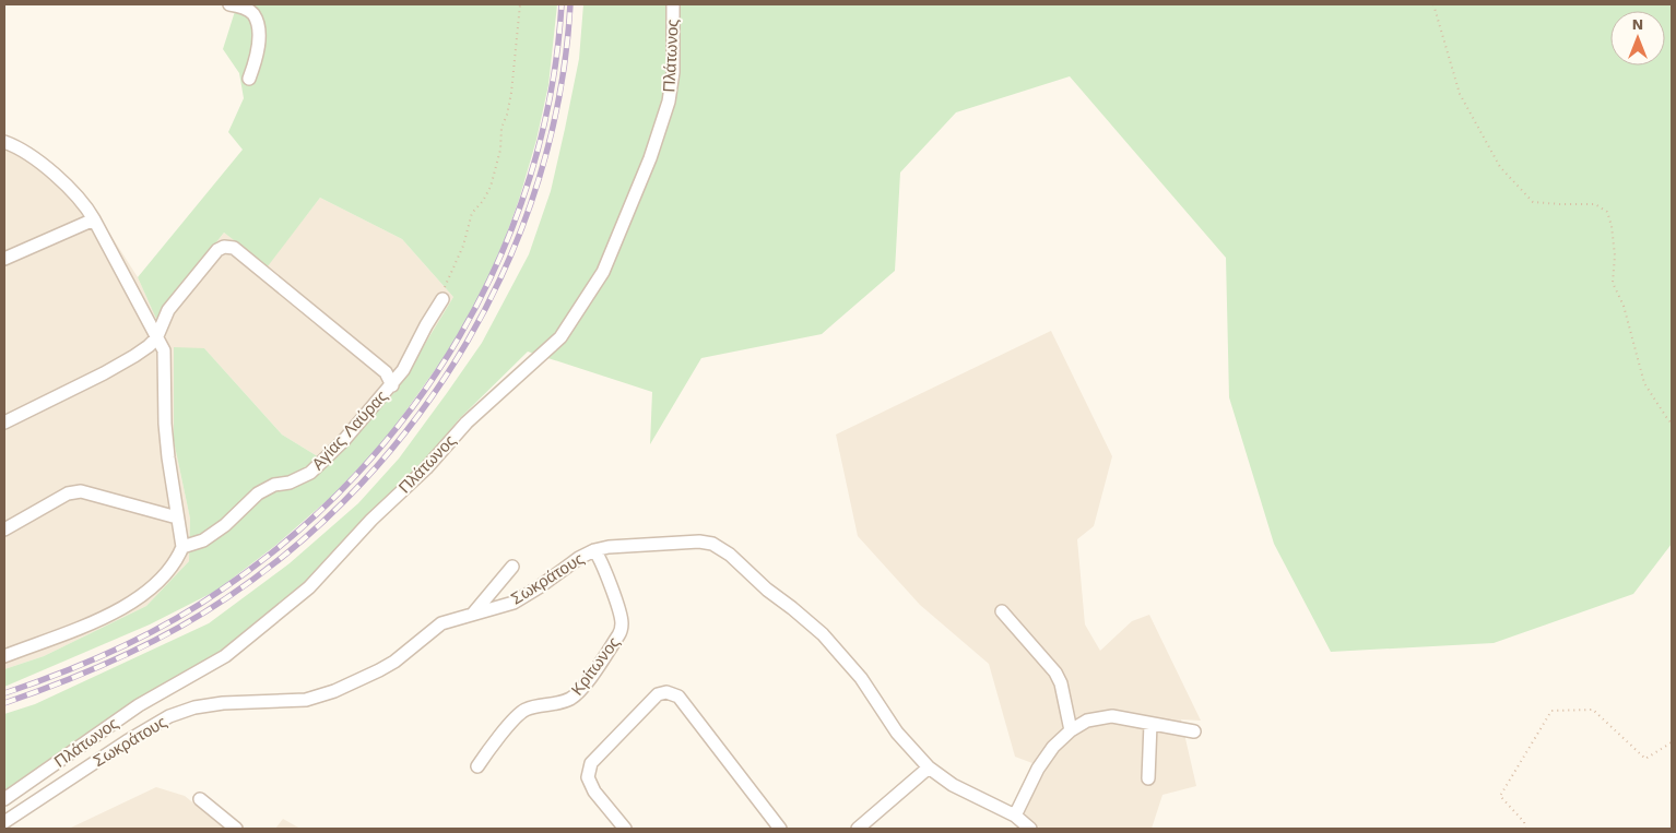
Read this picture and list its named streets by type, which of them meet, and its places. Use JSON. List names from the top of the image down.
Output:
{
  "streets": {
    "street": [
      "Πλάτωνος",
      "Αγίας Λαύρας",
      "Σωκράτους",
      "Κρίτωνος"
    ]
  },
  "crossings": [
    ["Σωκράτους", "Κρίτωνος"]
  ],
  "north": "top"
}
